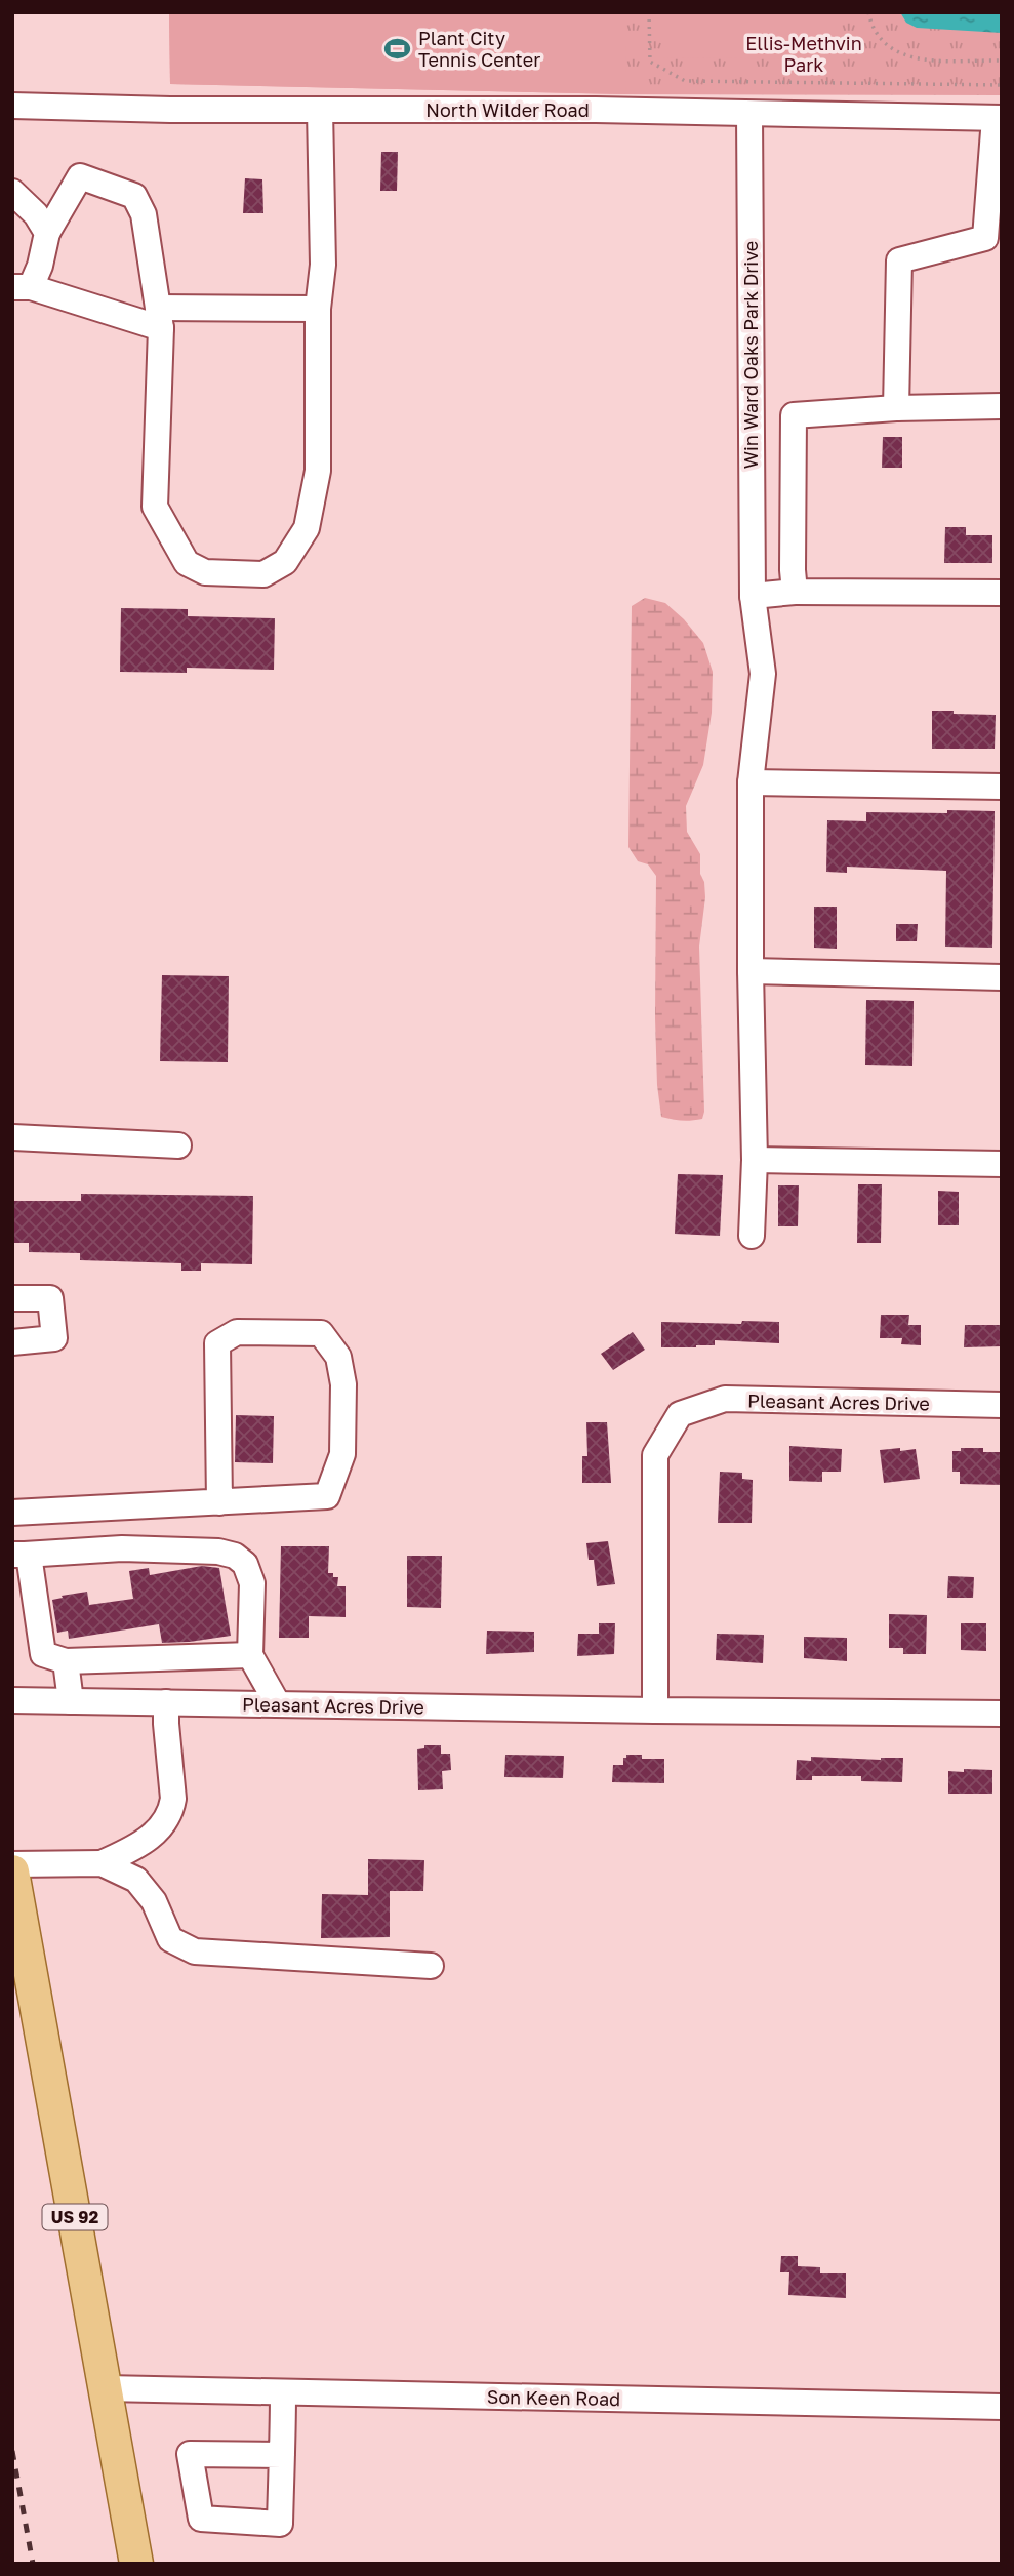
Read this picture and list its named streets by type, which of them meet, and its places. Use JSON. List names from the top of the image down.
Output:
{
  "streets": {
    "main road": ["US 92"],
    "street": [
      "North Wilder Road",
      "Win Ward Oaks Park Drive",
      "Pleasant Acres Drive",
      "Son Keen Road"
    ]
  },
  "crossings": [
    ["North Wilder Road", "Win Ward Oaks Park Drive"],
    ["US 92", "Son Keen Road"]
  ],
  "parks": ["Ellis-Methvin Park"],
  "places": {
    "sports": ["Plant City Tennis Center"]
  }
}
